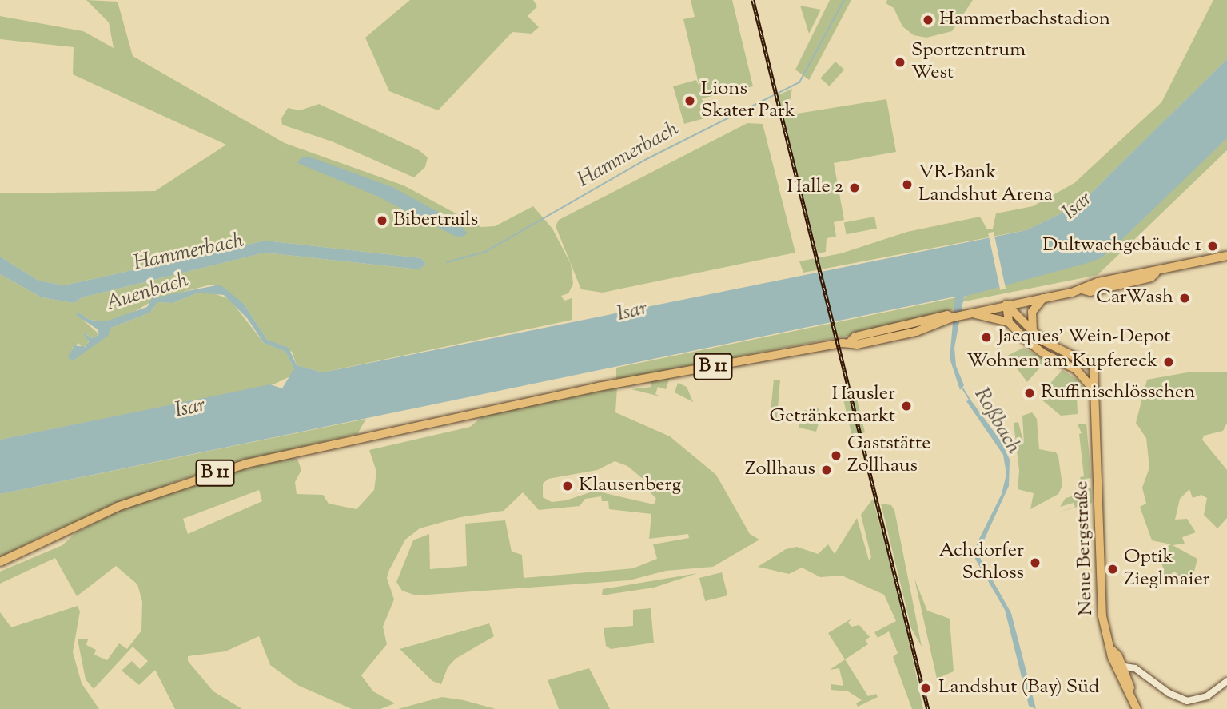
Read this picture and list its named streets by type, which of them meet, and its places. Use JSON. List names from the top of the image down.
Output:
{
  "streets": {
    "main road": ["B 11", "Neue Bergstraße"]
  },
  "water": [
    "Hammerbach",
    "Isar",
    "Auenbach",
    "Roßbach"
  ],
  "places": [
    "Hammerbachstadion",
    "Sportzentrum West",
    "Lions Skater Park",
    "VR-Bank Landshut Arena",
    "Halle 2",
    "Bibertrails",
    "Dultwachgebäude 1",
    "CarWash",
    "Jacques’ Wein-Depot",
    "Wohnen am Kupfereck",
    "Ruffinischlösschen",
    "Hausler Getränkemarkt",
    "Gaststätte Zollhaus",
    "Zollhaus",
    "Klausenberg",
    "Achdorfer Schloss",
    "Optik Zieglmaier",
    "Landshut (Bay) Süd"
  ]
}
